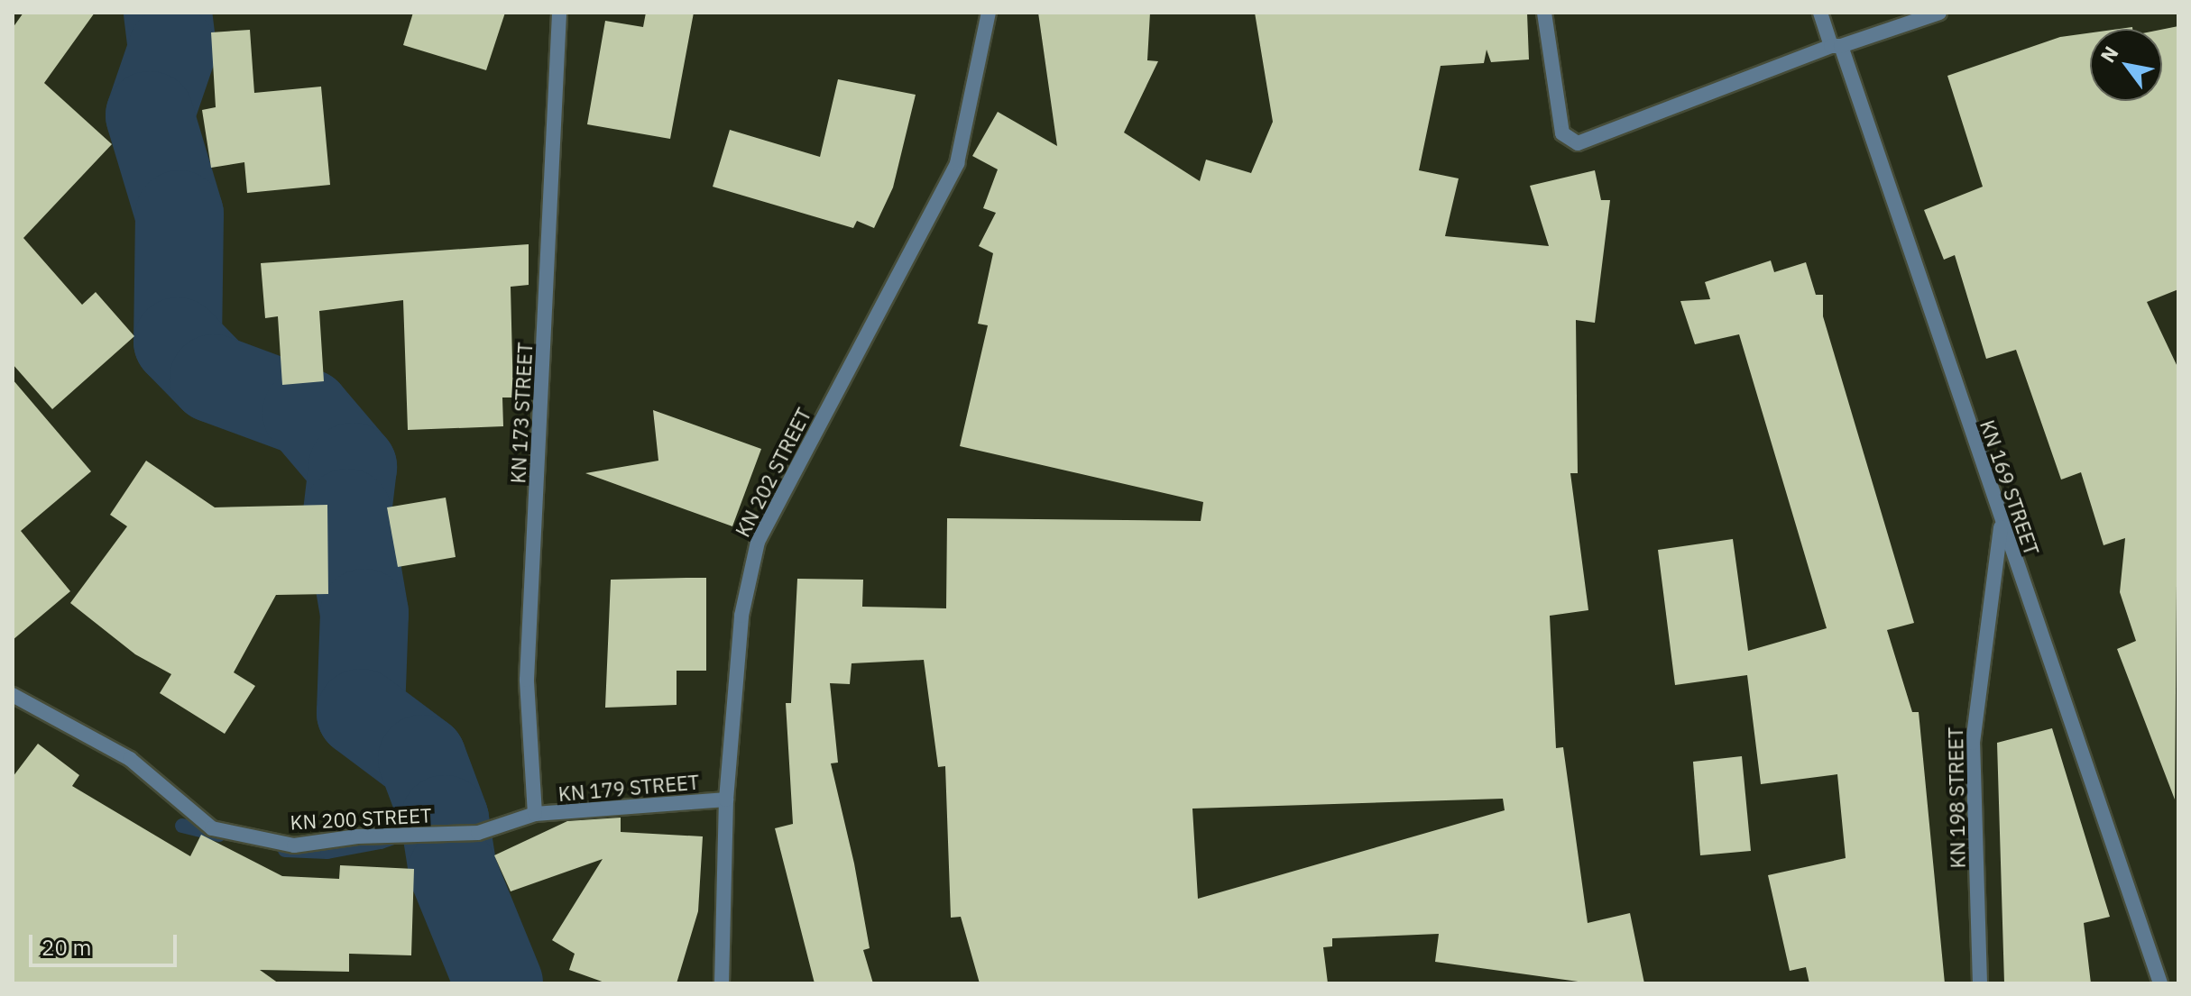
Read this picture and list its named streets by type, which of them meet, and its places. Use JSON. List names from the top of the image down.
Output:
{
  "streets": {
    "street": [
      "KN 173 STREET",
      "KN 202 STREET",
      "KN 169 STREET",
      "KN 179 STREET",
      "KN 198 STREET",
      "KN 200 STREET"
    ]
  },
  "crossings": [
    ["KN 173 STREET", "KN 179 STREET"],
    ["KN 173 STREET", "KN 200 STREET"],
    ["KN 202 STREET", "KN 179 STREET"],
    ["KN 169 STREET", "KN 198 STREET"],
    ["KN 179 STREET", "KN 200 STREET"]
  ],
  "scale_bar": "20 m",
  "north": "top left"
}
